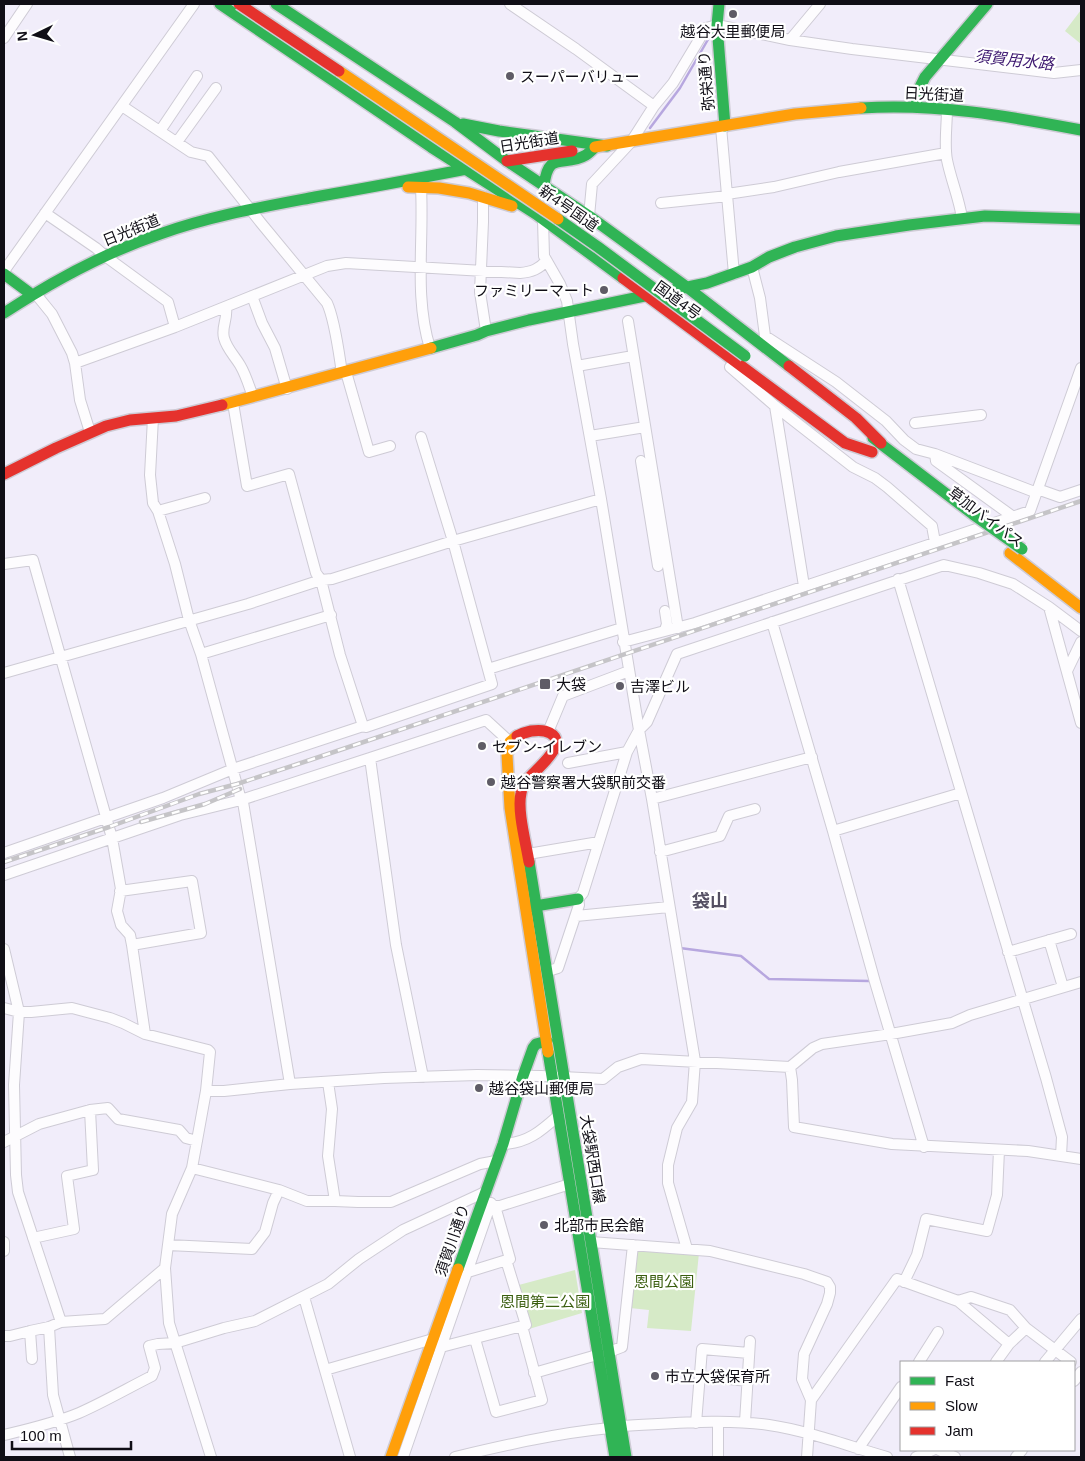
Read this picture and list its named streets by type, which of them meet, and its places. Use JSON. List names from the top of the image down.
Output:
{
  "streets": {
    "main road": [
      "弥栄通り",
      "日光街道",
      "新4号国道",
      "国道4号",
      "草加バイパス",
      "大袋駅西口線",
      "須賀川通り"
    ]
  },
  "crossings": [
    ["弥栄通り", "日光街道"],
    ["日光街道", "国道4号"],
    ["新4号国道", "国道4号"],
    ["新4号国道", "草加バイパス"],
    ["国道4号", "草加バイパス"],
    ["大袋駅西口線", "須賀川通り"]
  ],
  "districts": ["袋山"],
  "water": ["須賀用水路"],
  "parks": ["恩間公園", "恩間第二公園"],
  "places": {
    "other": [
      "越谷大里郵便局",
      "スーパーバリュー",
      "ファミリーマート",
      "吉澤ビル",
      "セブン-イレブン",
      "越谷警察署大袋駅前交番",
      "越谷袋山郵便局",
      "北部市民会館",
      "市立大袋保育所"
    ],
    "transit": ["大袋"]
  },
  "legend": ["Fast", "Slow", "Jam"],
  "scale_bar": "100 m",
  "north": "left"
}
